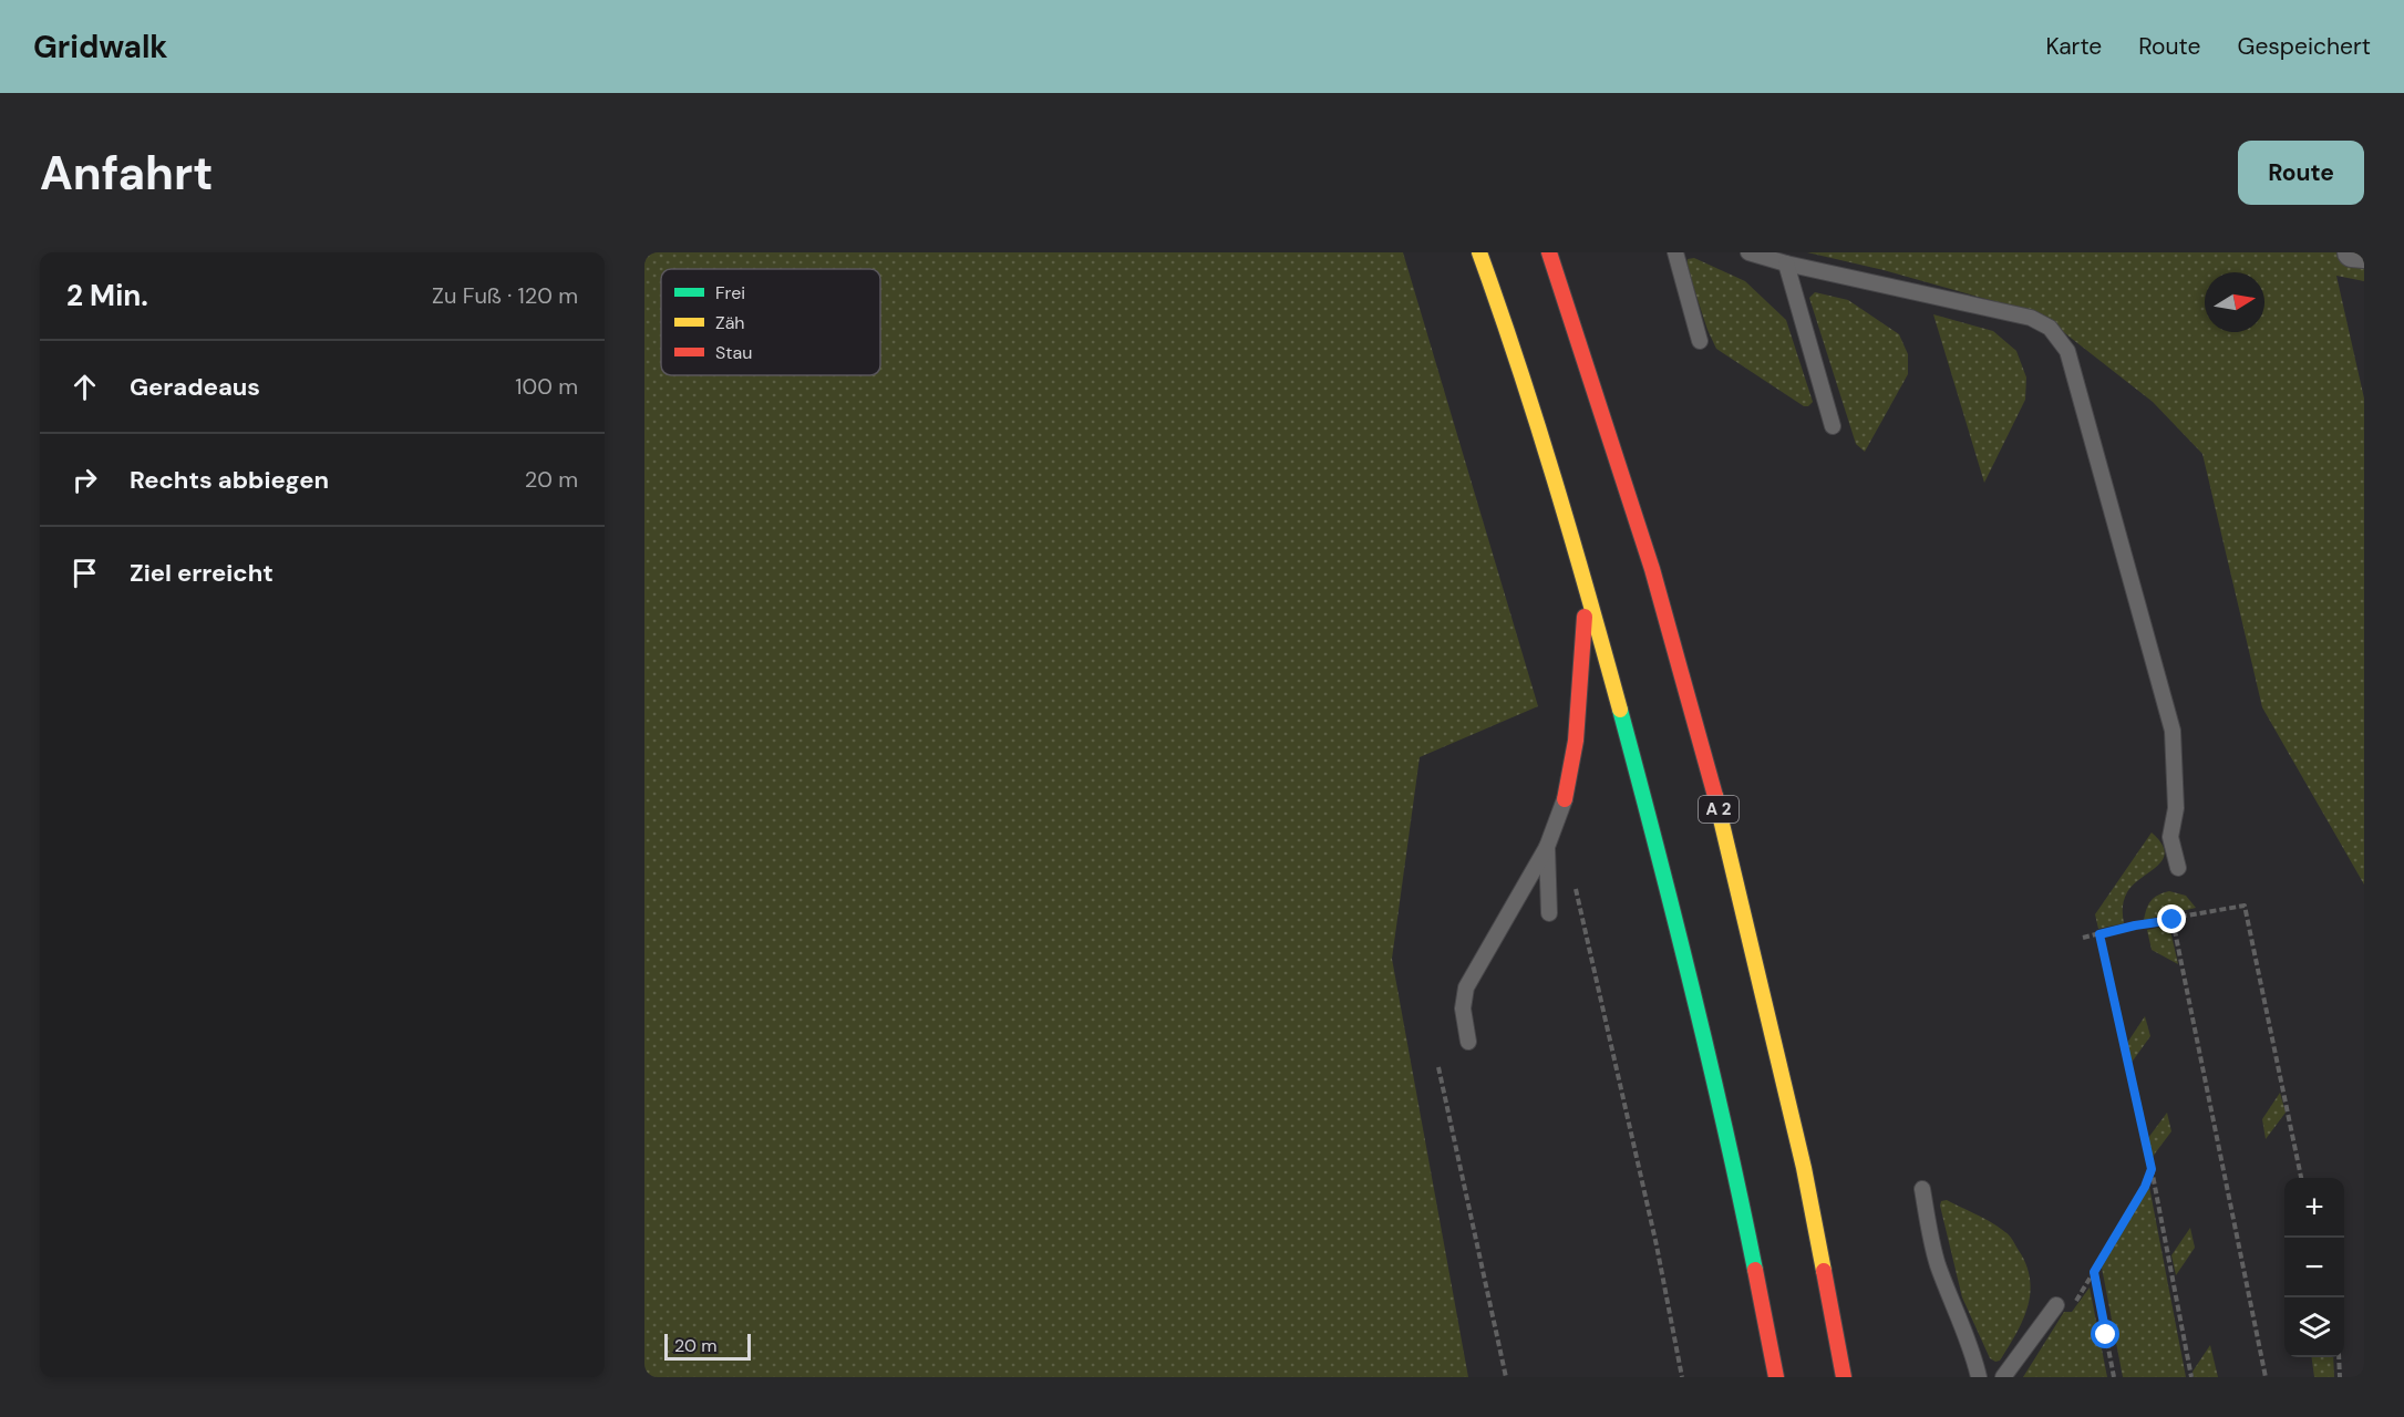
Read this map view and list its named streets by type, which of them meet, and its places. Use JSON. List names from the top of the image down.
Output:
{
  "streets": {
    "highway": ["A 2"]
  },
  "legend": ["Frei", "Zäh", "Stau"],
  "scale_bar": "20 m",
  "north": "right",
  "page": {
    "header": "Gridwalk",
    "nav": ["Karte", "Route", "Gespeichert"],
    "buttons": "Route",
    "title": "Anfahrt",
    "heading": ["2 Min.", "Zu Fuß · 120 m"],
    "list": [
      ["Geradeaus", "100 m"],
      ["Rechts abbiegen", "20 m"],
      "Ziel erreicht"
    ],
    "map_buttons": ["+", "−"],
    "scale": "20 m"
  }
}
